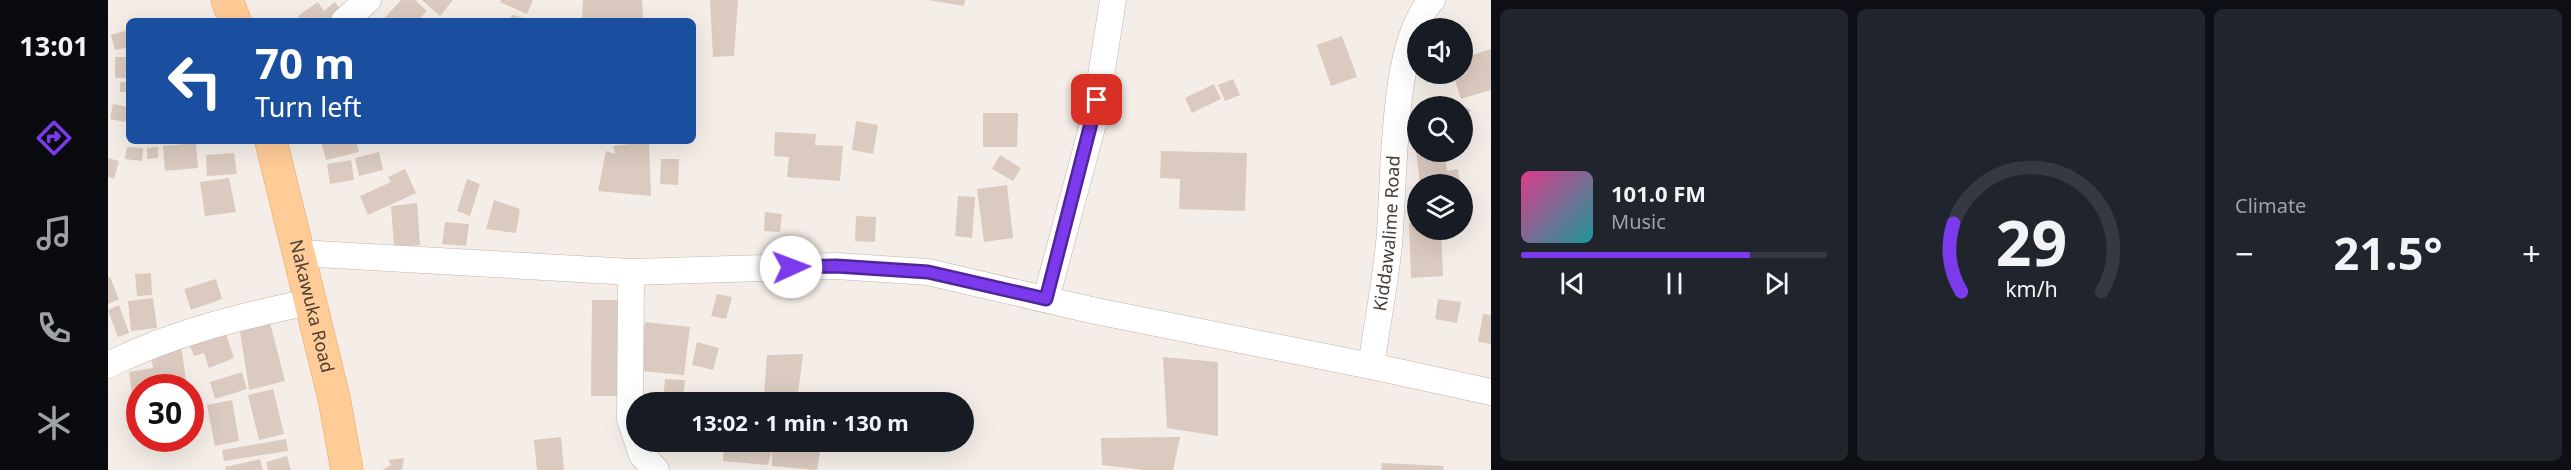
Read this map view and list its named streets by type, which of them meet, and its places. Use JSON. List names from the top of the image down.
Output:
{
  "streets": {
    "main road": ["Nakawuka Road"],
    "street": ["Kiddawalime Road"]
  },
  "page": {
    "tabs": "13:01",
    "tile": "Climate",
    "turn": ["70 m", "Turn left"],
    "song": ["101.0 FM", "Music"],
    "heat": ["−", "21.5°", "+"],
    "limit": "30",
    "trip": "13:02 · 1 min · 130 m",
    "gauge": ["29", "km/h"]
  }
}
